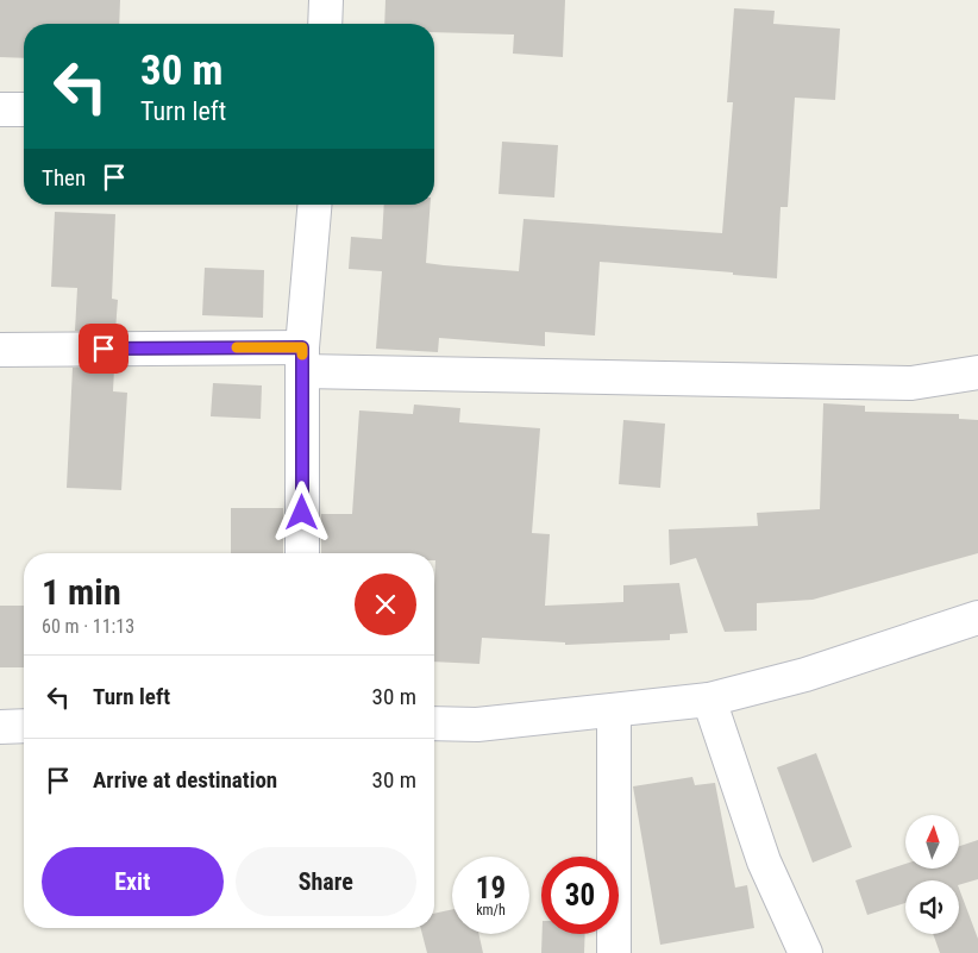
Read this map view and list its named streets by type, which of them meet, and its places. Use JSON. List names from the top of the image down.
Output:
{
  "north": "top",
  "page": {
    "turn": ["30 m", "Turn left"],
    "then": "Then",
    "heading": ["1 min", "60 m · 11:13"],
    "list": [
      {
        "name": "Turn left",
        "value": "30 m"
      },
      {
        "name": "Arrive at destination",
        "value": "30 m"
      }
    ],
    "buttons": ["Exit", "Share"],
    "speed": "19 km/h",
    "limit": "30"
  }
}
